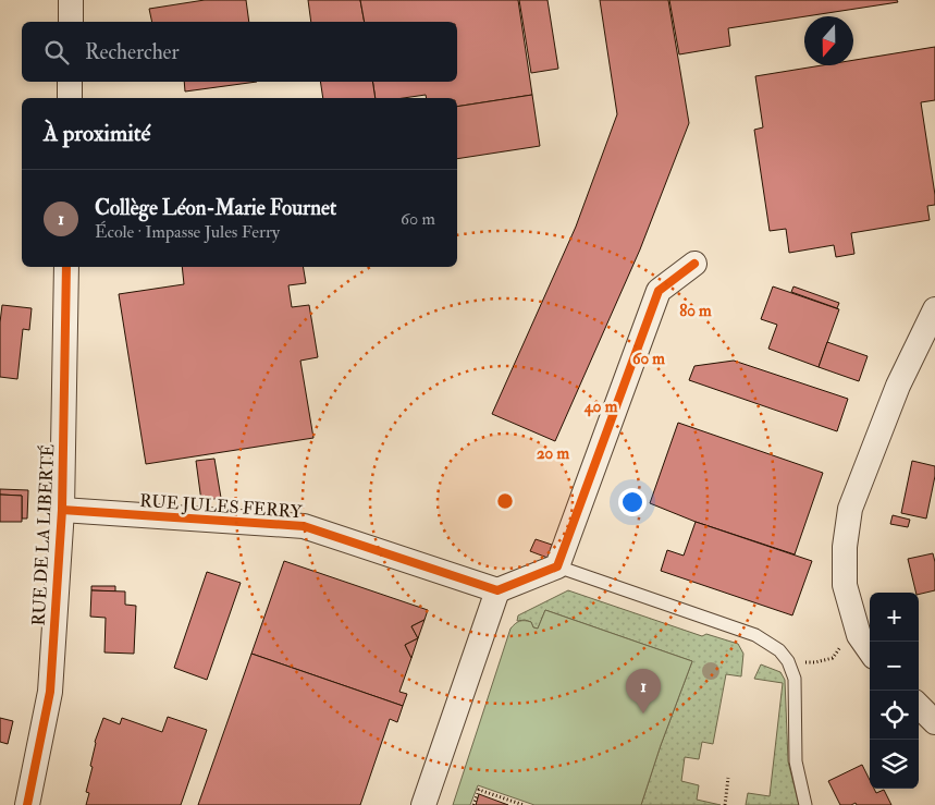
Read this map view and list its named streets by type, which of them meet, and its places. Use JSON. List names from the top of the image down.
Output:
{
  "streets": {
    "street": ["RUE JULES FERRY", "RUE DE LA LIBERTÉ"]
  },
  "crossings": [
    ["RUE JULES FERRY", "RUE DE LA LIBERTÉ"]
  ],
  "north": "bottom",
  "page": {
    "search": "Rechercher",
    "heading": "À proximité",
    "list": [
      {
        "mark": "1",
        "name": "Collège Léon-Marie Fournet",
        "note": "École · Impasse Jules Ferry",
        "value": "60 m"
      }
    ],
    "map_buttons": ["+", "−"],
    "pins": "1"
  },
  "rings": [
    "80 m",
    "60 m",
    "40 m",
    "20 m"
  ]
}
